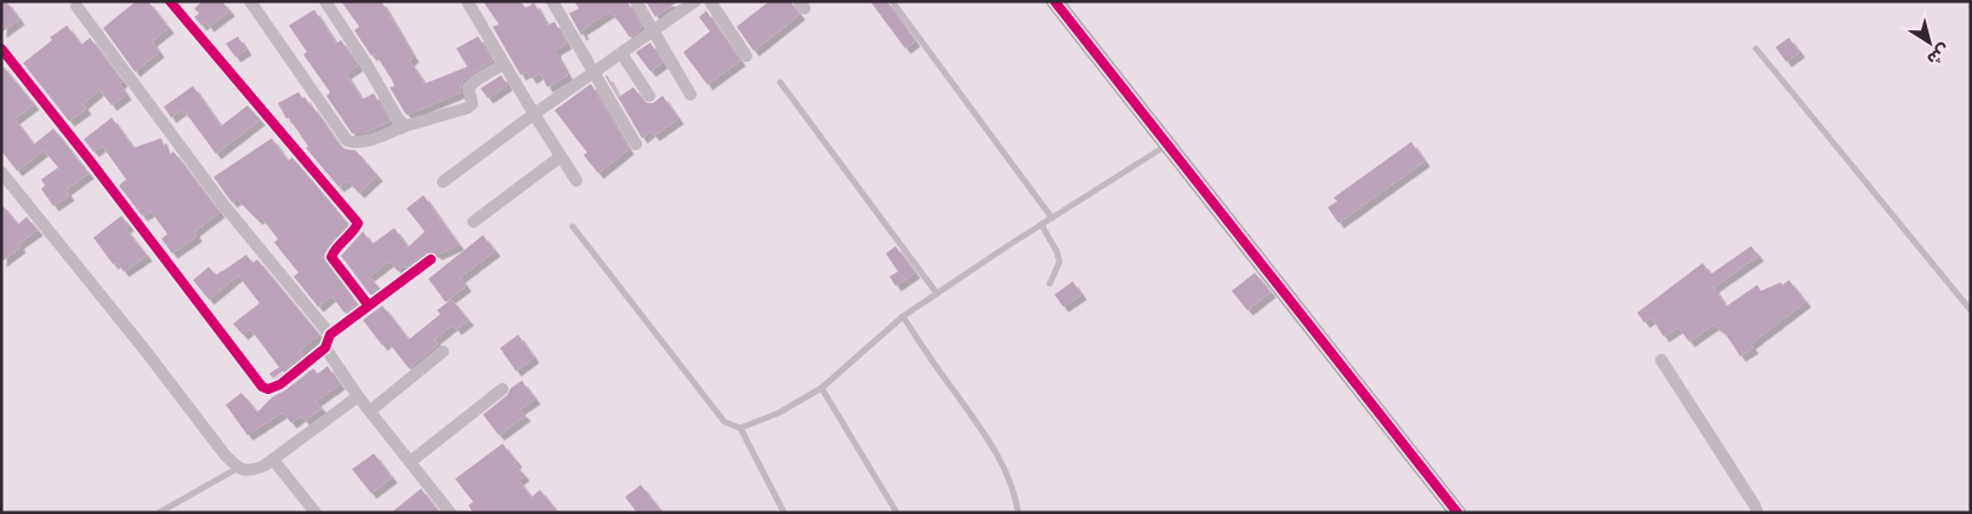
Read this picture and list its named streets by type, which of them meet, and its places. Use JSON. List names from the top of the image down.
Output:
{
  "north": "bottom right"
}
